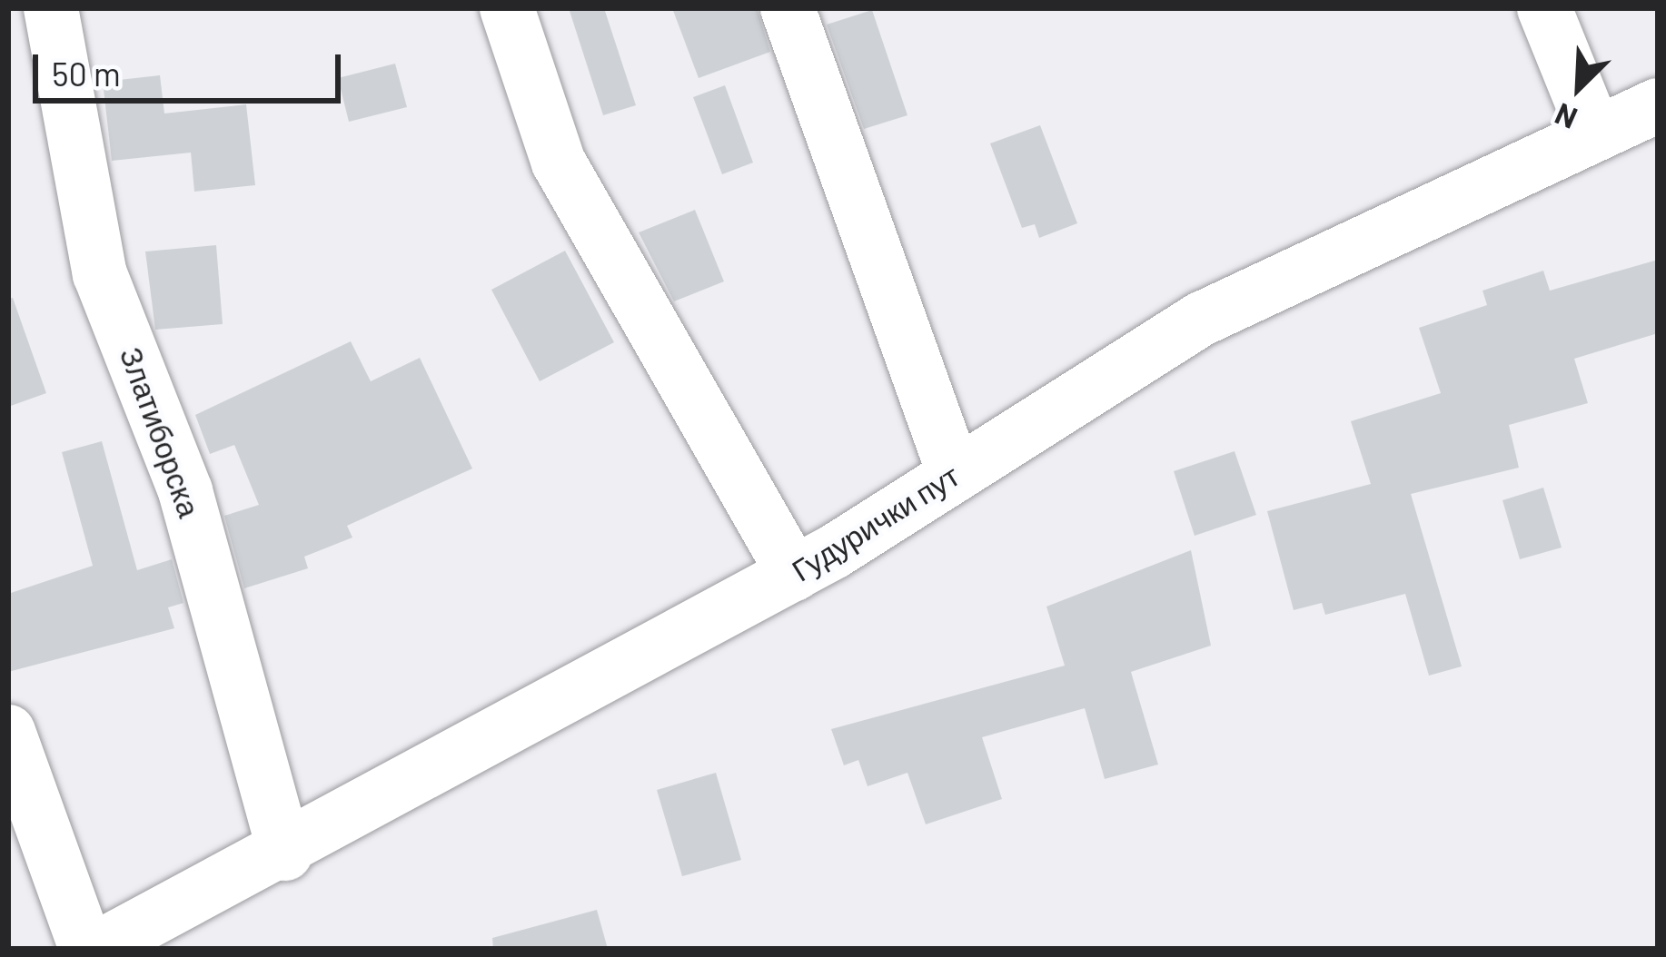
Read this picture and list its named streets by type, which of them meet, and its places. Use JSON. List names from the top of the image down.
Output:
{
  "streets": {
    "street": ["Златиборска", "Гудурички пут"]
  },
  "crossings": [
    ["Златиборска", "Гудурички пут"]
  ],
  "scale_bar": "50 m",
  "north": "bottom left"
}
